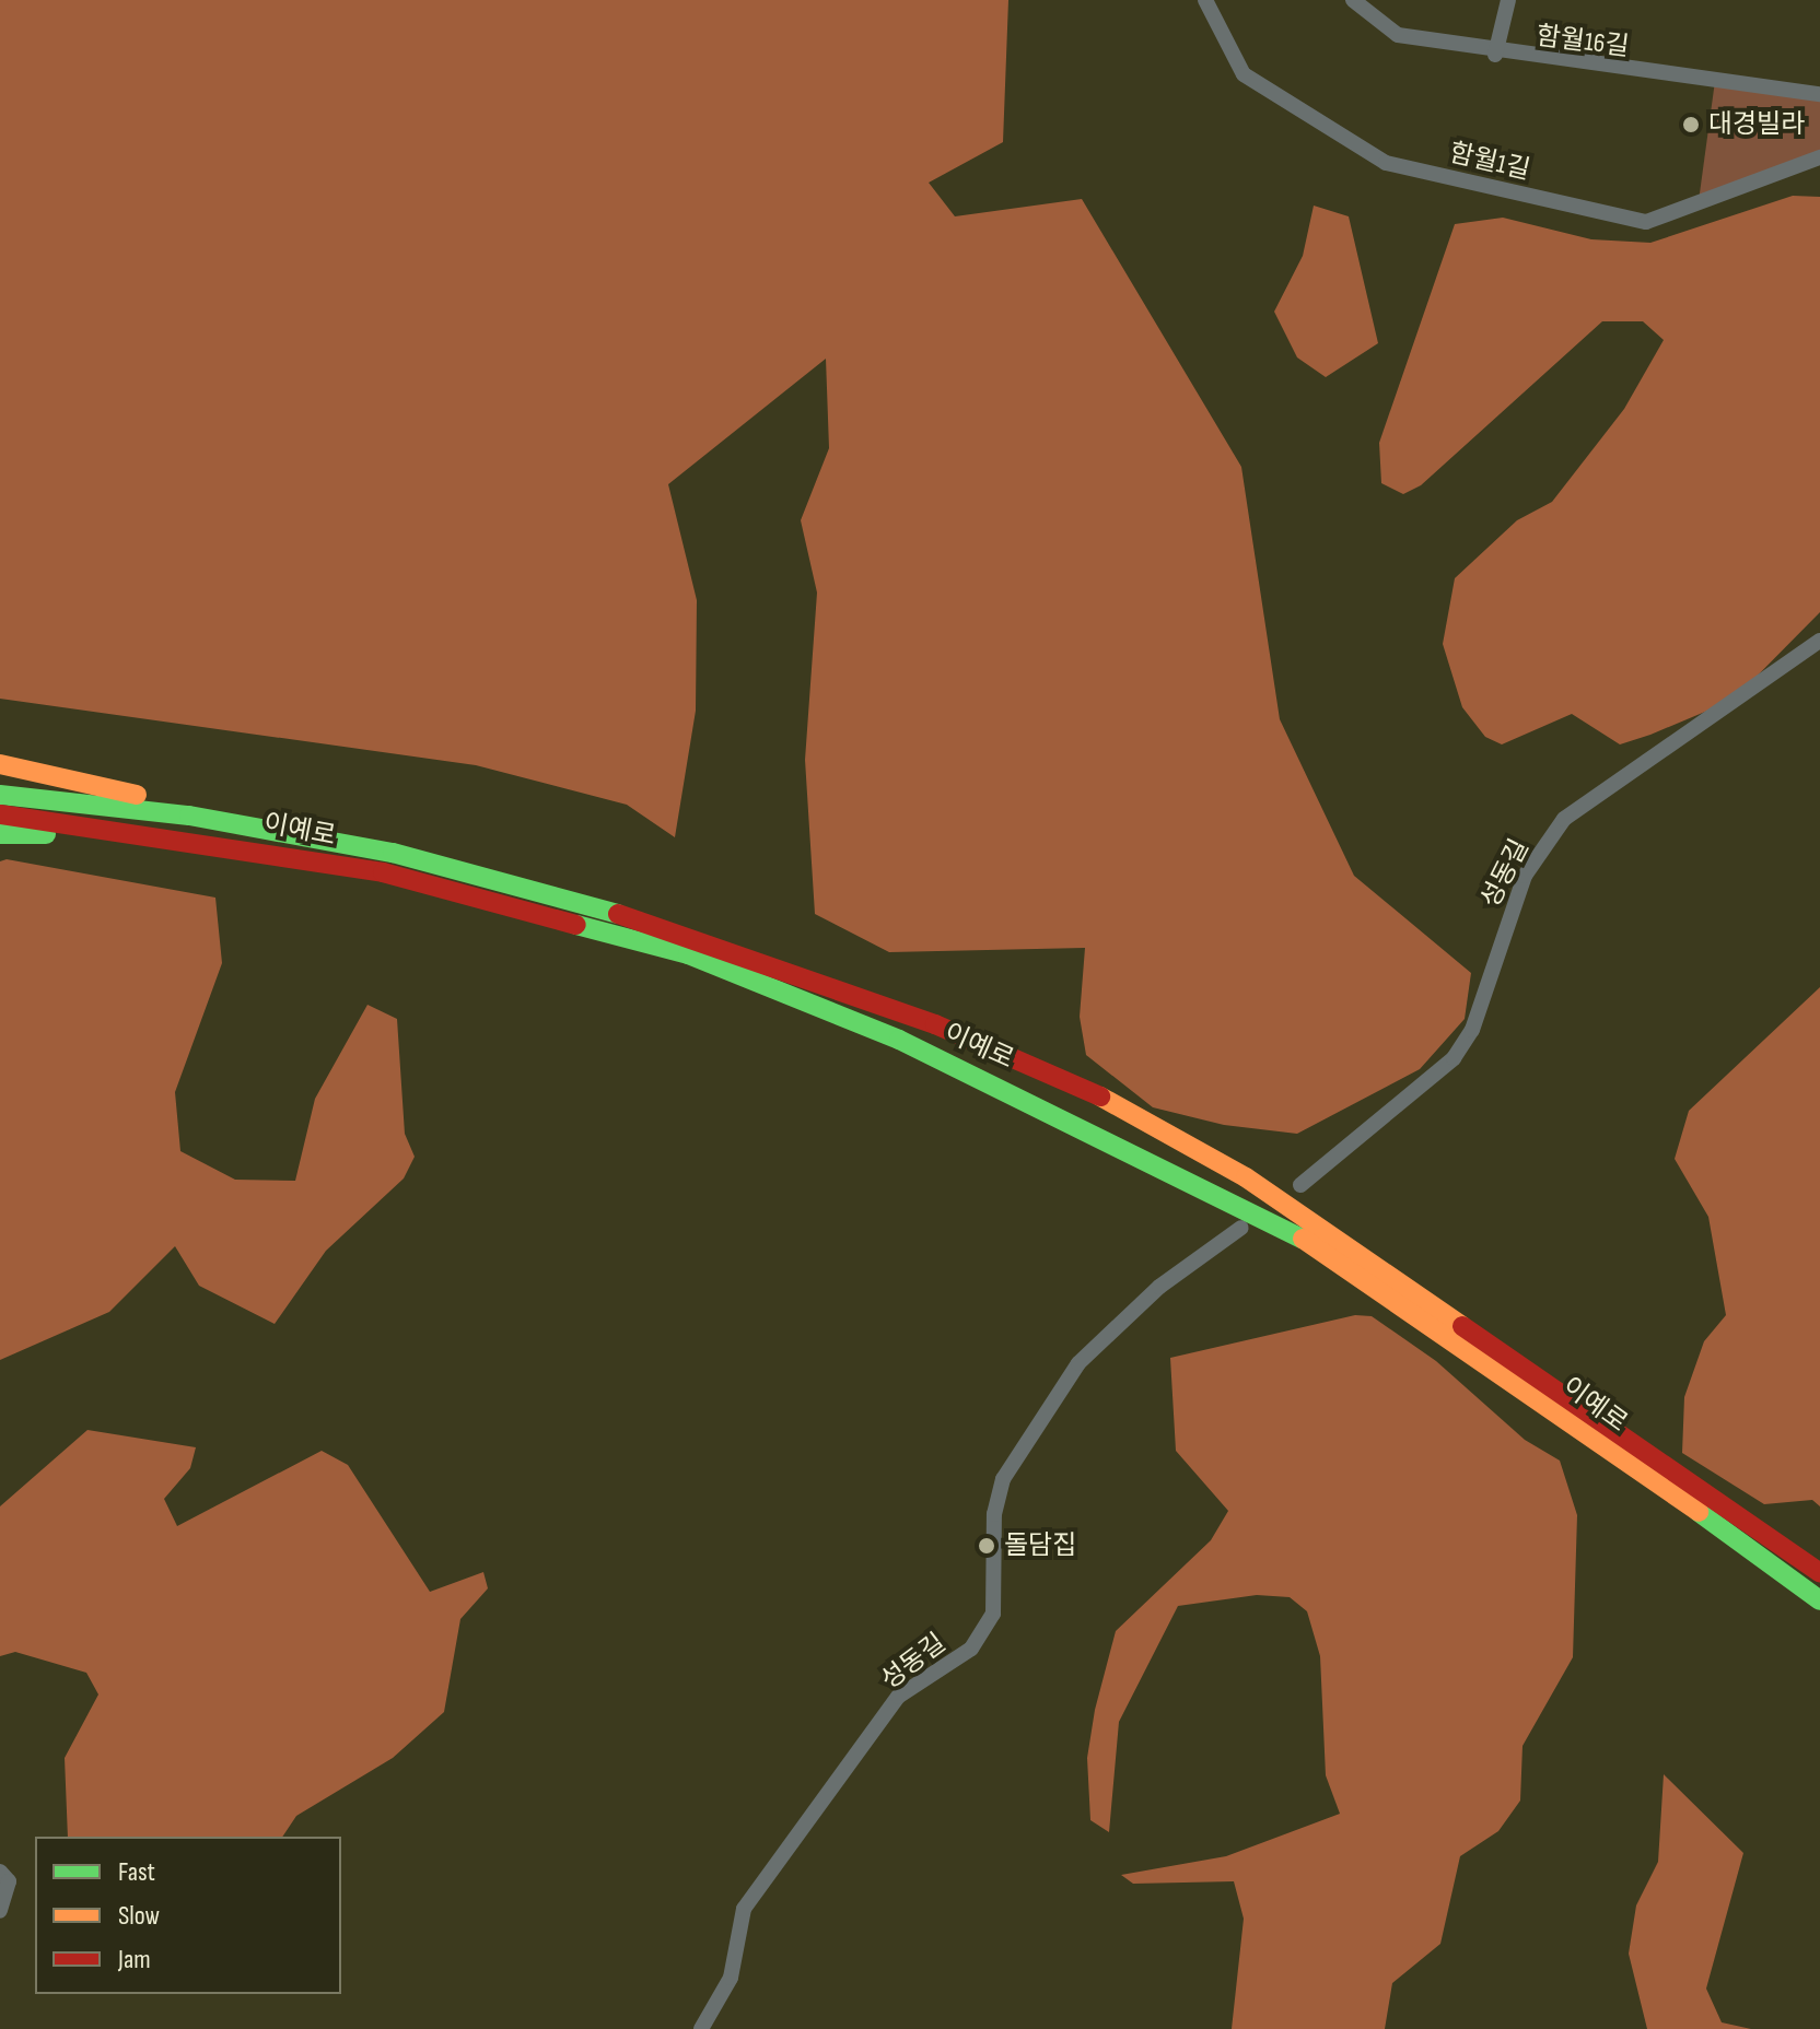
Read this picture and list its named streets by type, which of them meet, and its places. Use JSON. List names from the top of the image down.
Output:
{
  "streets": {
    "highway": ["이예로"],
    "street": ["함월16길", "함월1길", "성동길"]
  },
  "places": ["대경빌라", "돌담집"],
  "legend": ["Fast", "Slow", "Jam"]
}
